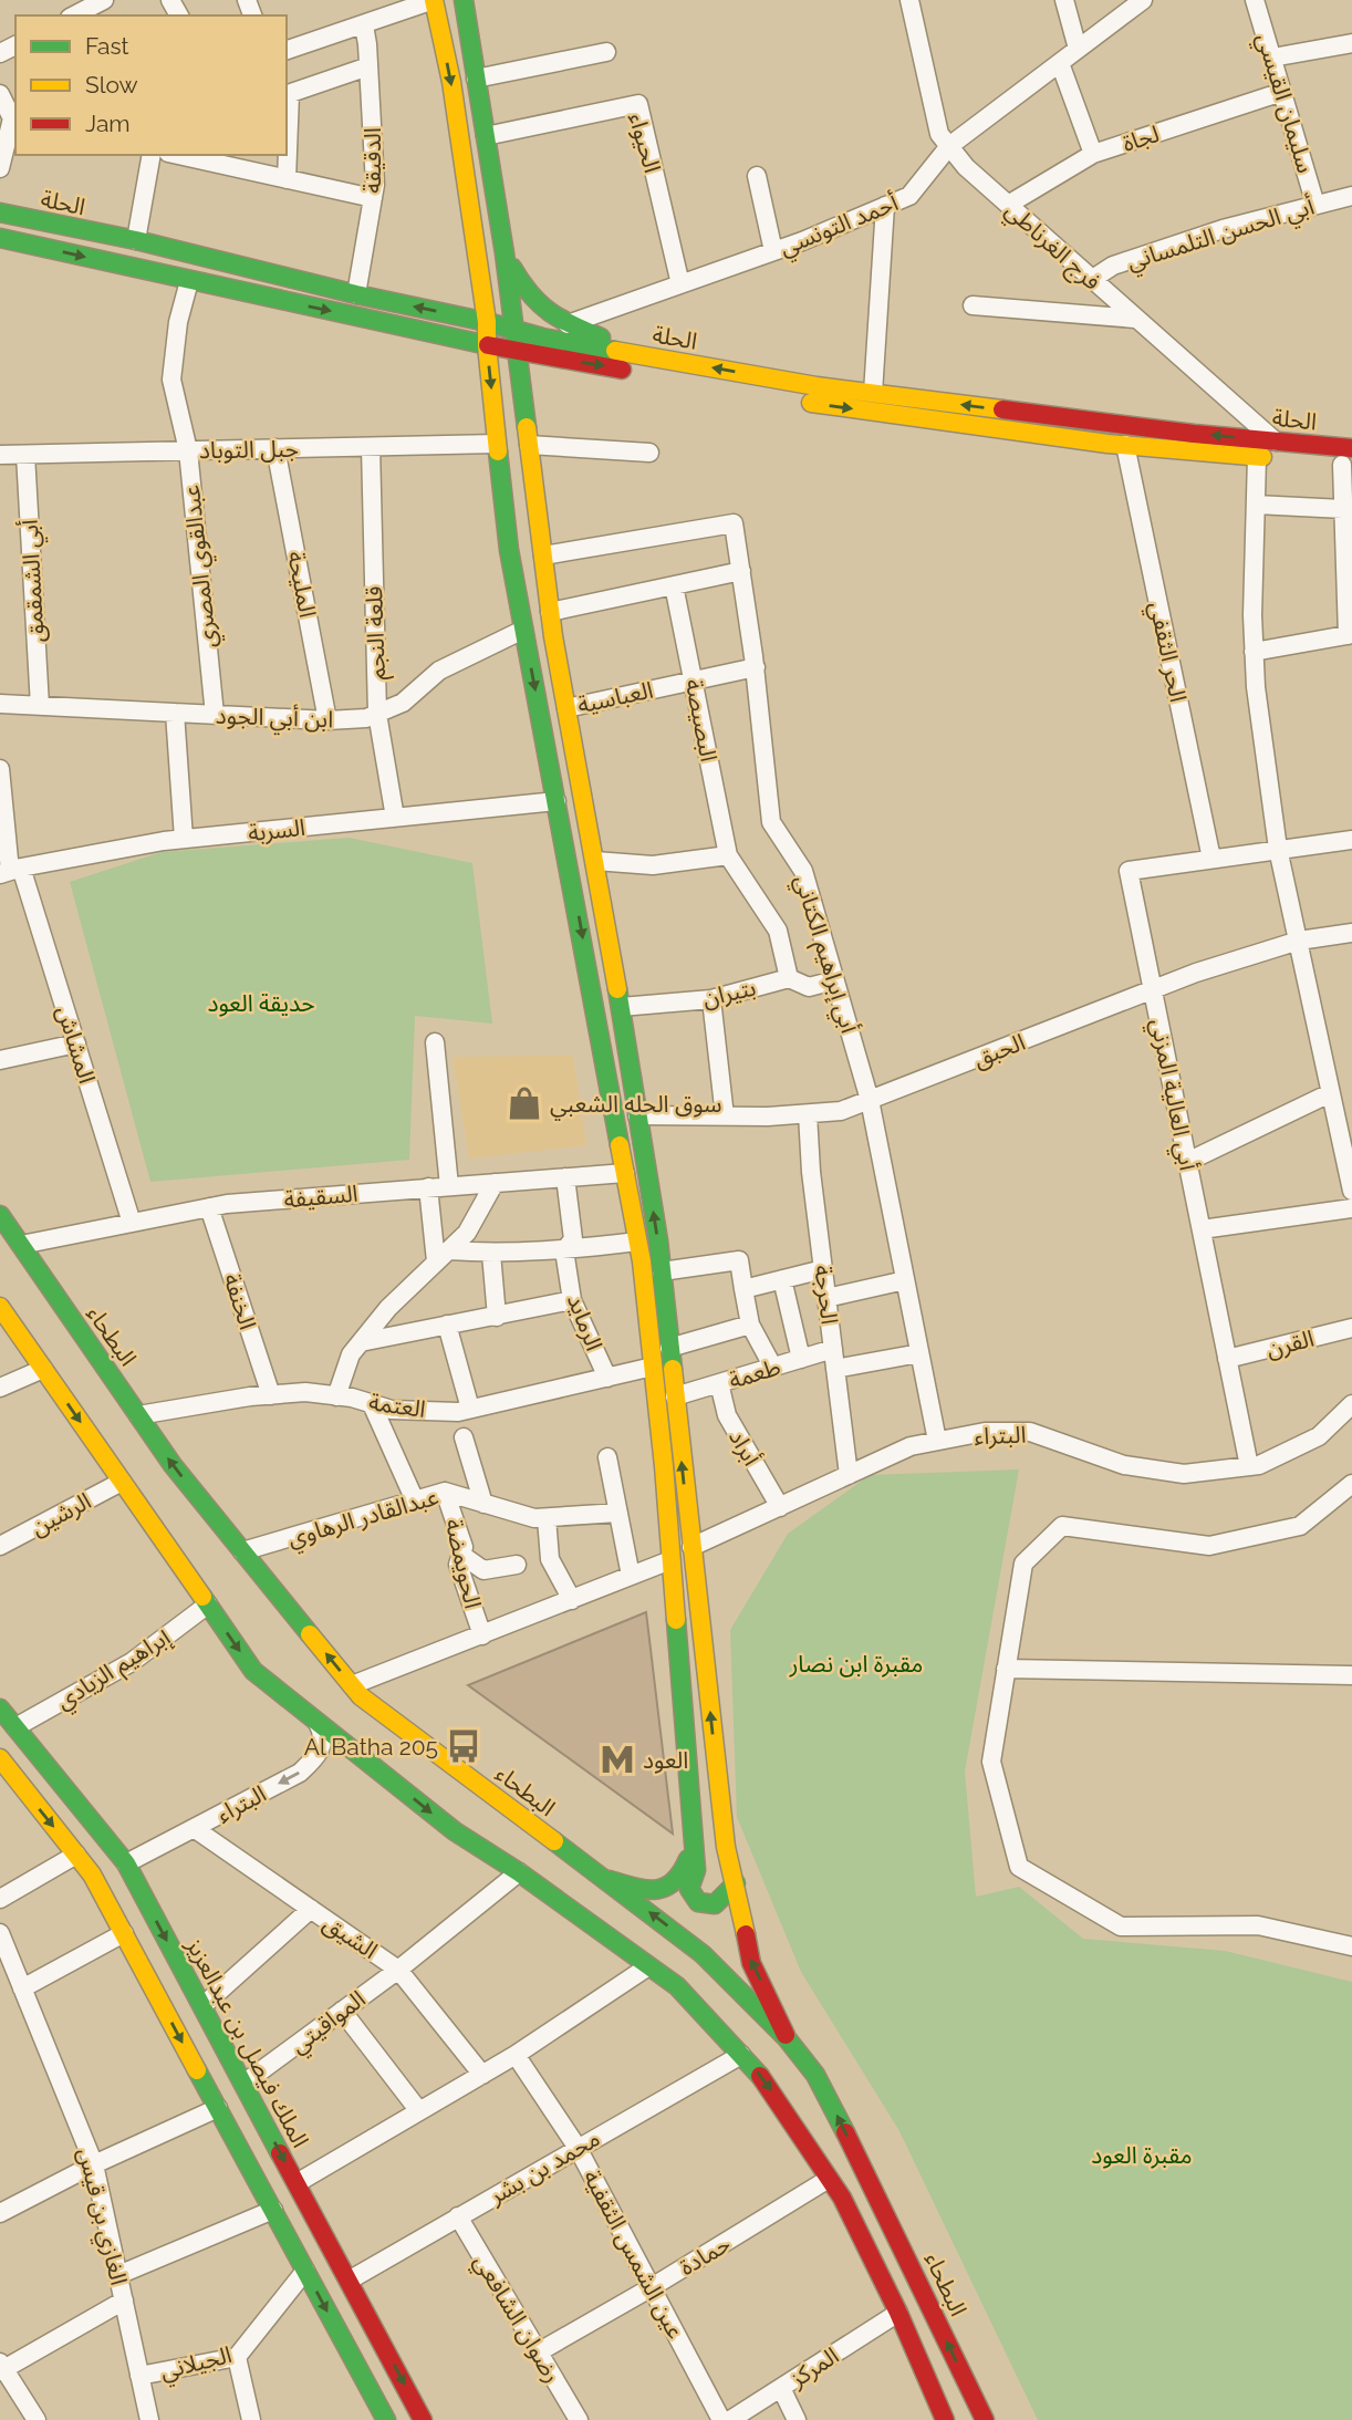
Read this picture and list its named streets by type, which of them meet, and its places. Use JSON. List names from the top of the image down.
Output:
{
  "streets": {
    "street": [
      "سليمان القيسي",
      "لجاة",
      "الحيواء",
      "الدقيقة",
      "الحلة",
      "أحمد التونسي",
      "أبي الحسن التلمساني",
      "فرج الغرناطي",
      "جبل التوباد",
      "عبدالقوي المصري",
      "أبي الشمقمق",
      "المليحة",
      "قلعة النجم",
      "الحر الثقفي",
      "العباسية",
      "ابن أبي الجود",
      "البصيصة",
      "السربة",
      "أبي إبراهيم الكتاني",
      "بتيران",
      "المشاش",
      "الحبق",
      "أبي العالية المزني",
      "السقيفة",
      "الحرجة",
      "الخنفة",
      "الرمايد",
      "البطحاء",
      "القرن",
      "طعمة",
      "العتمة",
      "البتراء",
      "أبراد",
      "الرشين",
      "عبدالقادر الرهاوي",
      "الحويمضة",
      "إبراهيم الزيادي",
      "الشيق",
      "المواقيتي",
      "الملك فيصل بن عبدالعزيز",
      "محمد بن بشر",
      "الغازي بن قيس",
      "عين الشمس الثقفية",
      "حمادة",
      "رضوان الشافعي",
      "الجيلاني",
      "المركز"
    ]
  },
  "crossings": [
    ["سليمان القيسي", "لجاة"],
    ["سليمان القيسي", "أبي الحسن التلمساني"],
    ["لجاة", "فرج الغرناطي"],
    ["الحيواء", "أحمد التونسي"],
    ["الدقيقة", "الحلة"],
    ["الحلة", "فرج الغرناطي"],
    ["الحلة", "عبدالقوي المصري"],
    ["الحلة", "الحر الثقفي"],
    ["أحمد التونسي", "فرج الغرناطي"],
    ["أبي الحسن التلمساني", "فرج الغرناطي"],
    ["جبل التوباد", "عبدالقوي المصري"],
    ["جبل التوباد", "أبي الشمقمق"],
    ["جبل التوباد", "المليحة"],
    ["جبل التوباد", "قلعة النجم"],
    ["عبدالقوي المصري", "ابن أبي الجود"],
    ["أبي الشمقمق", "ابن أبي الجود"],
    ["المليحة", "ابن أبي الجود"],
    ["قلعة النجم", "ابن أبي الجود"],
    ["قلعة النجم", "السربة"],
    ["الحر الثقفي", "أبي العالية المزني"],
    ["العباسية", "البصيصة"],
    ["العباسية", "أبي إبراهيم الكتاني"],
    ["البصيصة", "بتيران"],
    ["السربة", "المشاش"],
    ["أبي إبراهيم الكتاني", "بتيران"],
    ["أبي إبراهيم الكتاني", "الحبق"],
    ["أبي إبراهيم الكتاني", "البتراء"],
    ["المشاش", "السقيفة"],
    ["الحبق", "أبي العالية المزني"],
    ["الحبق", "الحرجة"],
    ["أبي العالية المزني", "القرن"],
    ["أبي العالية المزني", "البتراء"],
    ["السقيفة", "الخنفة"],
    ["السقيفة", "الرمايد"],
    ["السقيفة", "البطحاء"],
    ["الحرجة", "طعمة"],
    ["الحرجة", "البتراء"],
    ["الخنفة", "العتمة"],
    ["الرمايد", "العتمة"],
    ["البطحاء", "العتمة"],
    ["البطحاء", "عبدالقادر الرهاوي"],
    ["طعمة", "أبراد"],
    ["البتراء", "أبراد"],
    ["البتراء", "الشيق"],
    ["البتراء", "الملك فيصل بن عبدالعزيز"],
    ["عبدالقادر الرهاوي", "الحويمضة"],
    ["إبراهيم الزيادي", "الملك فيصل بن عبدالعزيز"],
    ["الشيق", "المواقيتي"],
    ["المواقيتي", "الملك فيصل بن عبدالعزيز"],
    ["الملك فيصل بن عبدالعزيز", "محمد بن بشر"],
    ["محمد بن بشر", "عين الشمس الثقفية"],
    ["محمد بن بشر", "رضوان الشافعي"],
    ["الغازي بن قيس", "الجيلاني"],
    ["عين الشمس الثقفية", "حمادة"],
    ["حمادة", "رضوان الشافعي"]
  ],
  "parks": ["حديقة العود", "مقبرة ابن نصار", "مقبرة العود"],
  "places": {
    "shop": ["سوق الحله الشعبي"],
    "bus stop": ["Al Batha 205"],
    "metro station": ["العود"]
  },
  "legend": ["Fast", "Slow", "Jam"]
}
